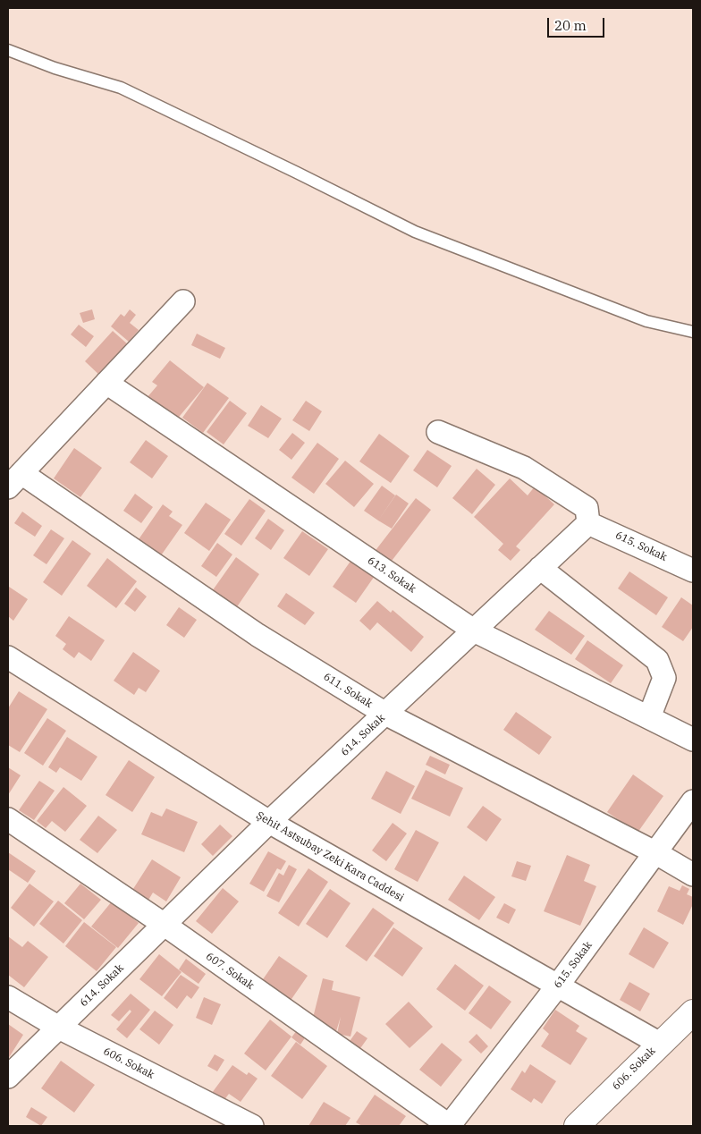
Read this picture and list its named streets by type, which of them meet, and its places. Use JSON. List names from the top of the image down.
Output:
{
  "streets": {
    "street": [
      "615. Sokak",
      "613. Sokak",
      "611. Sokak",
      "614. Sokak",
      "Şehit Astsubay Zeki Kara Caddesi",
      "607. Sokak",
      "606. Sokak"
    ]
  },
  "crossings": [
    ["615. Sokak", "611. Sokak"],
    ["615. Sokak", "614. Sokak"],
    ["615. Sokak", "Şehit Astsubay Zeki Kara Caddesi"],
    ["615. Sokak", "607. Sokak"],
    ["613. Sokak", "614. Sokak"],
    ["611. Sokak", "614. Sokak"],
    ["614. Sokak", "Şehit Astsubay Zeki Kara Caddesi"],
    ["614. Sokak", "607. Sokak"],
    ["614. Sokak", "606. Sokak"],
    ["Şehit Astsubay Zeki Kara Caddesi", "606. Sokak"]
  ],
  "scale_bar": "20 m"
}
